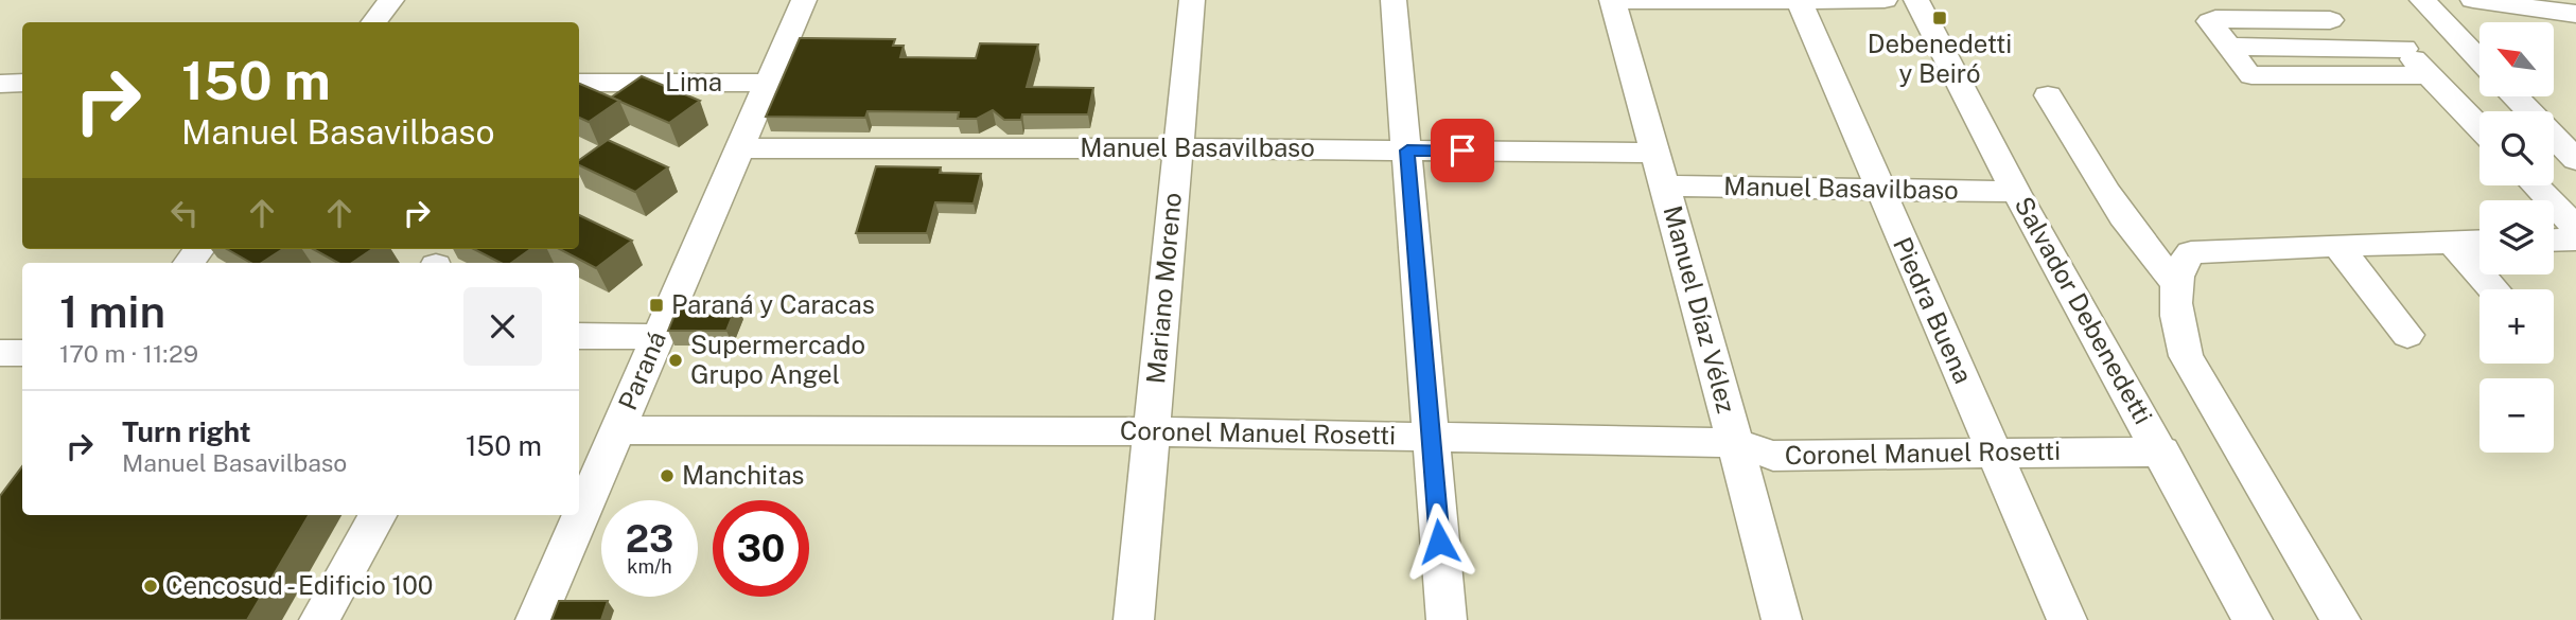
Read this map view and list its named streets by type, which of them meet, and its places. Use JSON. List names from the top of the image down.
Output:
{
  "streets": {
    "street": [
      "Lima",
      "Manuel Basavilbaso",
      "Mariano Moreno",
      "Manuel Díaz Vélez",
      "Piedra Buena",
      "Salvador Debenedetti",
      "Paraná",
      "Coronel Manuel Rosetti"
    ]
  },
  "crossings": [
    ["Lima", "Paraná"],
    ["Manuel Basavilbaso", "Mariano Moreno"],
    ["Manuel Basavilbaso", "Manuel Díaz Vélez"],
    ["Manuel Basavilbaso", "Piedra Buena"],
    ["Manuel Basavilbaso", "Salvador Debenedetti"],
    ["Manuel Basavilbaso", "Paraná"],
    ["Mariano Moreno", "Coronel Manuel Rosetti"],
    ["Manuel Díaz Vélez", "Coronel Manuel Rosetti"],
    ["Piedra Buena", "Coronel Manuel Rosetti"],
    ["Salvador Debenedetti", "Coronel Manuel Rosetti"],
    ["Paraná", "Coronel Manuel Rosetti"]
  ],
  "places": {
    "transit": ["Debenedetti y Beiró", "Paraná y Caracas"],
    "other": ["Supermercado Grupo Angel", "Manchitas", "Cencosud - Edificio 100"]
  },
  "north": "top left",
  "page": {
    "map_buttons": ["+", "−"],
    "turn": ["150 m", "Manuel Basavilbaso"],
    "heading": ["1 min", "170 m · 11:29"],
    "list": [
      {
        "name": "Turn right",
        "note": "Manuel Basavilbaso",
        "value": "150 m"
      }
    ],
    "speed": "23 km/h",
    "limit": "30"
  }
}
